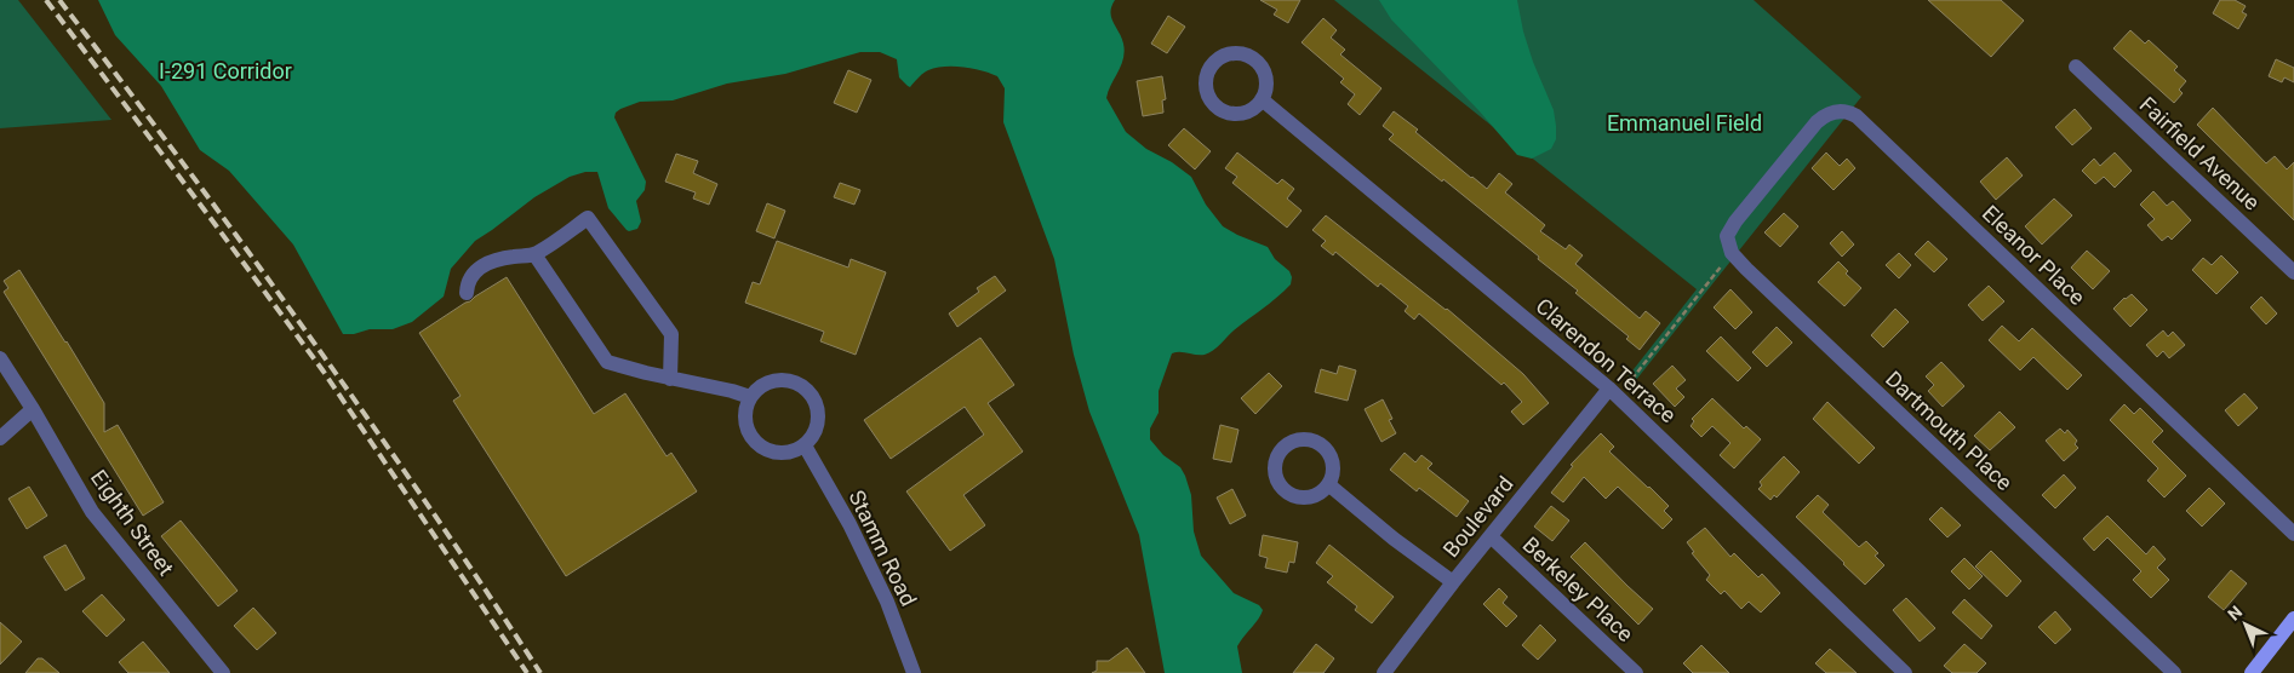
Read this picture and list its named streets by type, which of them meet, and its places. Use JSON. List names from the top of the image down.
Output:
{
  "streets": {
    "street": [
      "Fairfield Avenue",
      "Eleanor Place",
      "Clarendon Terrace",
      "Dartmouth Place",
      "Boulevard",
      "Eighth Street",
      "Stamm Road",
      "Berkeley Place"
    ]
  },
  "crossings": [
    ["Eleanor Place", "Dartmouth Place"],
    ["Clarendon Terrace", "Boulevard"],
    ["Boulevard", "Berkeley Place"]
  ],
  "parks": ["I-291 Corridor", "Emmanuel Field"],
  "north": "top left"
}
